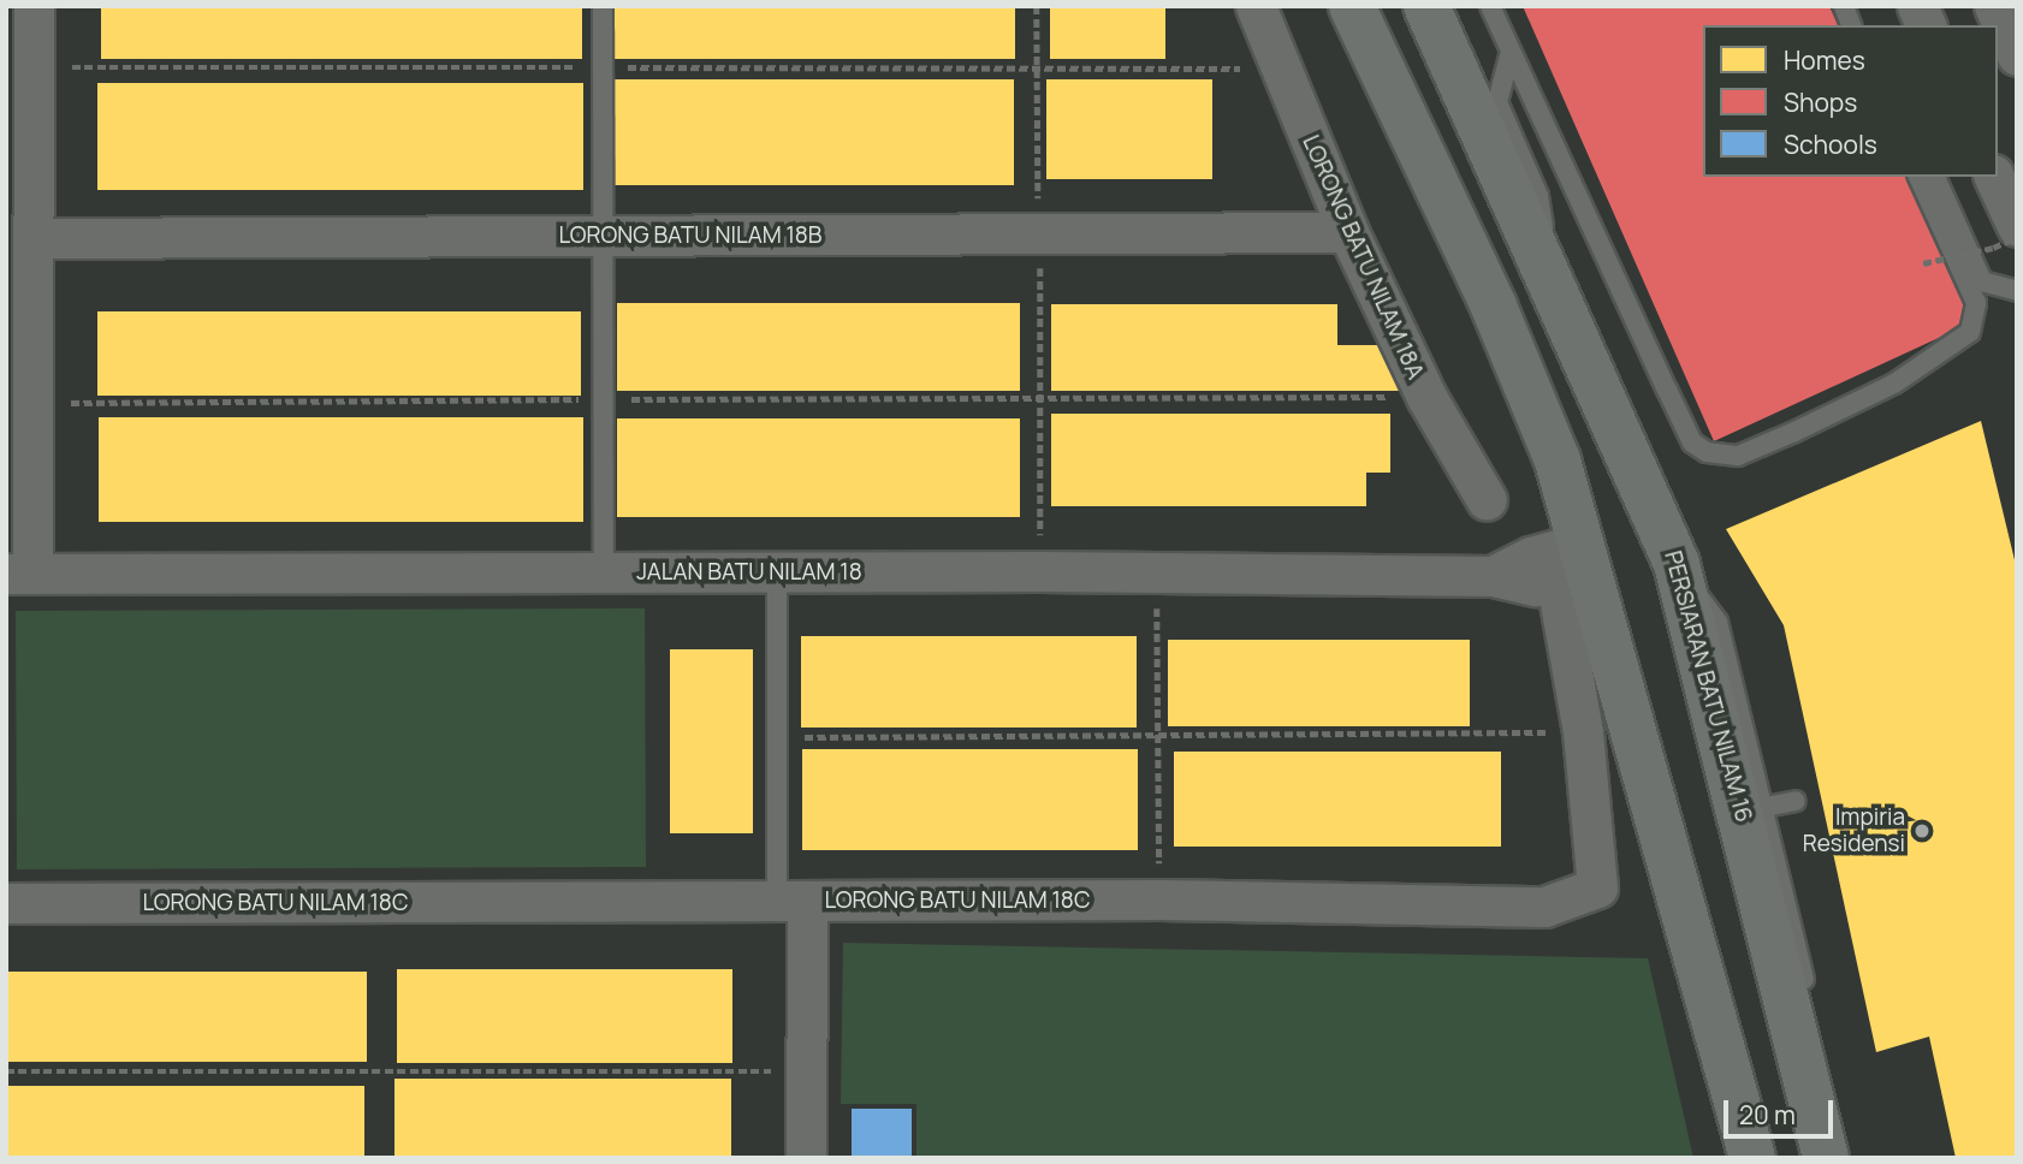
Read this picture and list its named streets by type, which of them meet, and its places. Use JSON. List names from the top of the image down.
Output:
{
  "streets": {
    "street": [
      "LORONG BATU NILAM 18B",
      "LORONG BATU NILAM 18A",
      "JALAN BATU NILAM 18",
      "PERSIARAN BATU NILAM 16",
      "LORONG BATU NILAM 18C"
    ]
  },
  "crossings": [
    ["LORONG BATU NILAM 18B", "LORONG BATU NILAM 18A"],
    ["JALAN BATU NILAM 18", "LORONG BATU NILAM 18C"]
  ],
  "places": ["Impiria Residensi"],
  "legend": ["Homes", "Shops", "Schools"],
  "scale_bar": "20 m"
}
